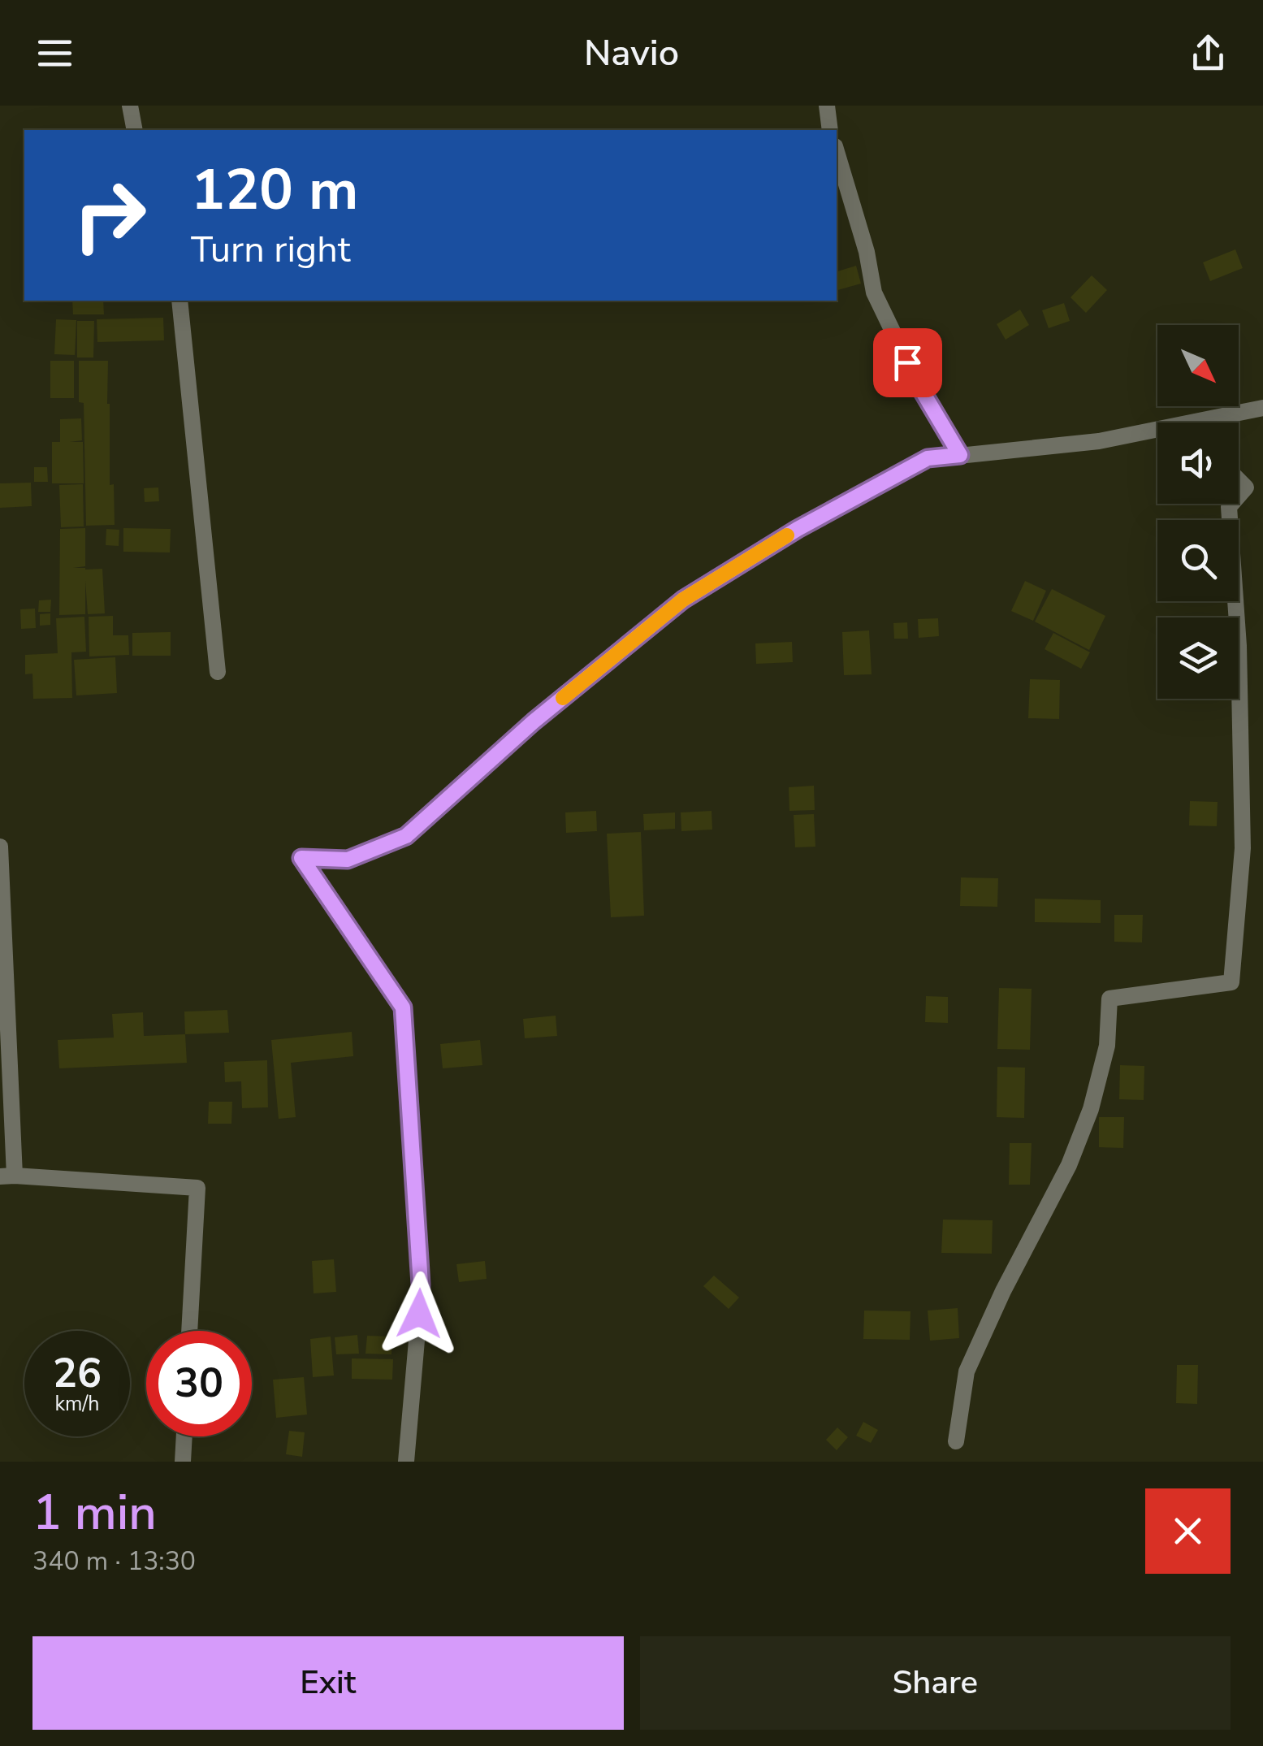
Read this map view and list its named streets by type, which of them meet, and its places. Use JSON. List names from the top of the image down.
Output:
{
  "north": "bottom right",
  "page": {
    "header": "Navio",
    "turn": ["120 m", "Turn right"],
    "speed": "26 km/h",
    "limit": "30",
    "heading": ["1 min", "340 m · 13:30"],
    "buttons": ["Exit", "Share"]
  }
}
